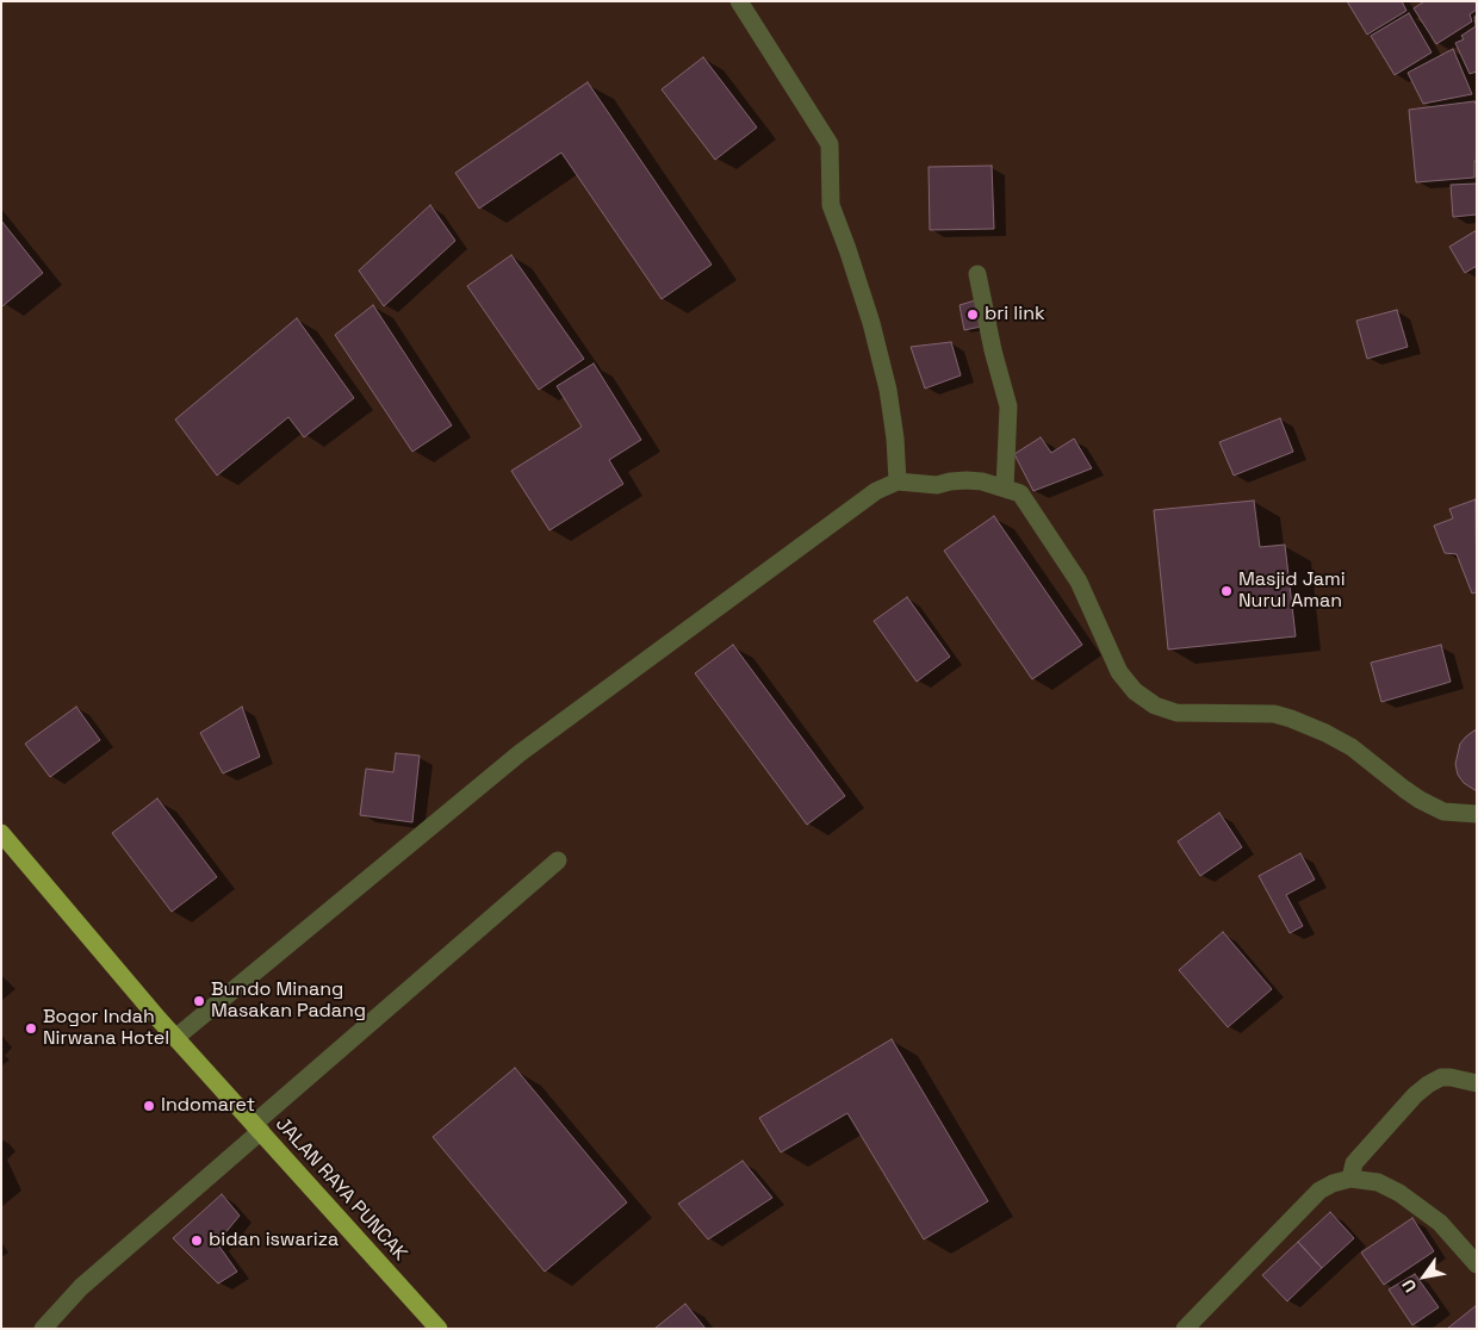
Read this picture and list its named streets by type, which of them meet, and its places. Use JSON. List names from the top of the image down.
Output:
{
  "streets": {
    "highway": ["JALAN RAYA PUNCAK"]
  },
  "places": [
    "bri link",
    "Masjid Jami Nurul Aman",
    "Bundo Minang Masakan Padang",
    "Bogor Indah Nirwana Hotel",
    "Indomaret",
    "bidan iswariza"
  ],
  "north": "bottom left"
}
